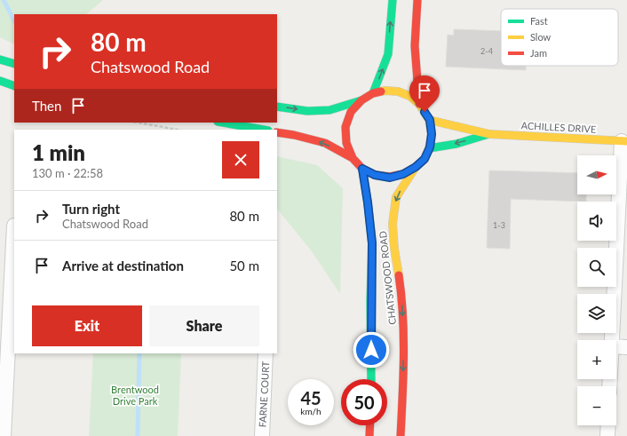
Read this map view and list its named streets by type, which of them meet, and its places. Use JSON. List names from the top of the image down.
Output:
{
  "streets": {
    "main road": ["ACHILLES DRIVE", "CHATSWOOD ROAD"],
    "street": ["FARNE COURT"]
  },
  "crossings": [
    ["ACHILLES DRIVE", "CHATSWOOD ROAD"]
  ],
  "parks": ["Brentwood Drive Park"],
  "house_numbers": ["2-4", "1-3"],
  "legend": ["Fast", "Slow", "Jam"],
  "north": "right",
  "page": {
    "turn": ["80 m", "Chatswood Road"],
    "then": "Then",
    "heading": ["1 min", "130 m · 22:58"],
    "map_buttons": ["+", "−"],
    "list": [
      {
        "name": "Turn right",
        "note": "Chatswood Road",
        "value": "80 m"
      },
      {
        "name": "Arrive at destination",
        "value": "50 m"
      }
    ],
    "buttons": ["Exit", "Share"],
    "speed": "45 km/h",
    "limit": "50"
  }
}
